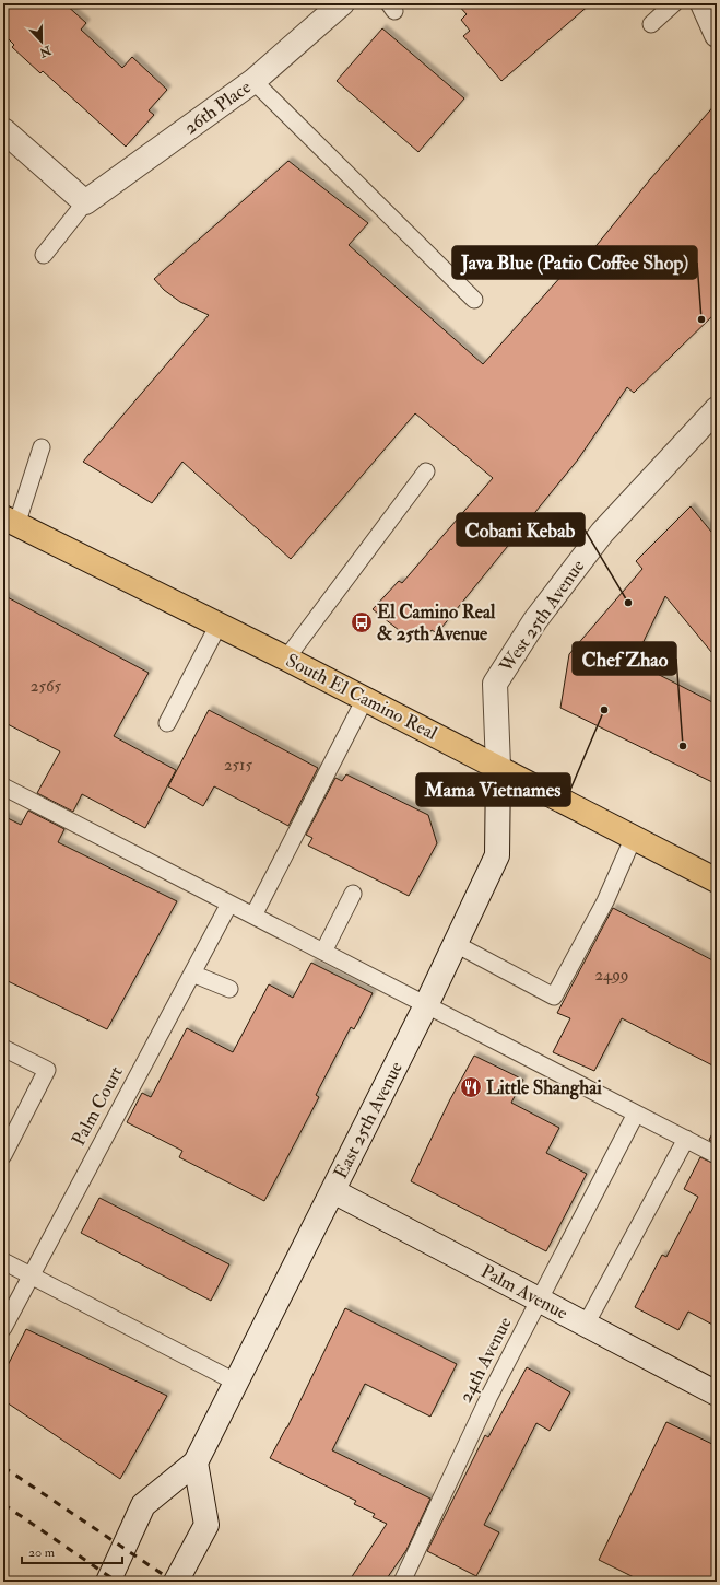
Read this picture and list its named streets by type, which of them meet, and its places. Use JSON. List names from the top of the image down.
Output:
{
  "streets": {
    "main road": ["South El Camino Real"],
    "street": [
      "26th Place",
      "West 25th Avenue",
      "East 25th Avenue",
      "Palm Avenue"
    ],
    "lane": ["Palm Court", "24th Avenue"]
  },
  "crossings": [
    ["West 25th Avenue", "South El Camino Real"],
    ["West 25th Avenue", "East 25th Avenue"],
    ["South El Camino Real", "East 25th Avenue"],
    ["East 25th Avenue", "Palm Avenue"],
    ["Palm Avenue", "24th Avenue"]
  ],
  "places": {
    "other": [
      "Java Blue (Patio Coffee Shop)",
      "Cobani Kebab",
      "Mama Vietnames",
      "Chef Zhao"
    ],
    "bus stop": ["El Camino Real & 25th Avenue"],
    "restaurant": ["Little Shanghai"]
  },
  "house_numbers": ["2565", "2515", "2499"],
  "scale_bar": "20 m",
  "north": "bottom"
}
